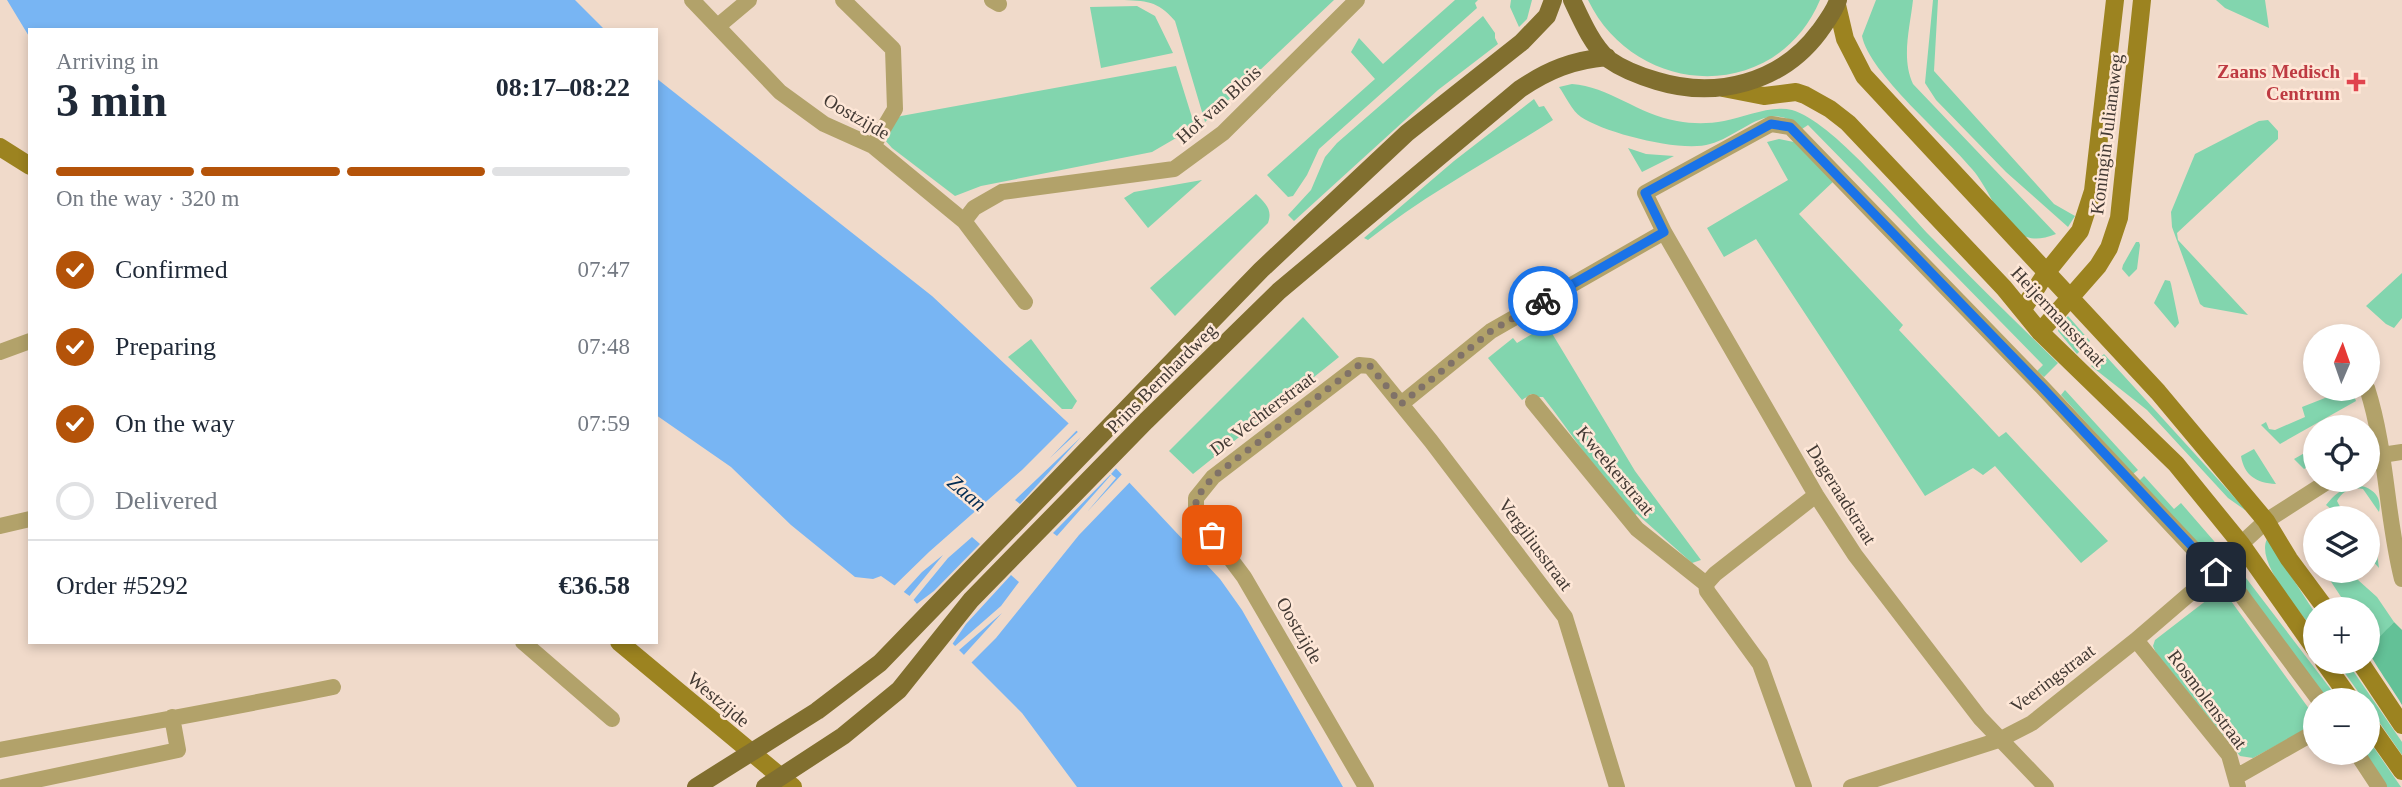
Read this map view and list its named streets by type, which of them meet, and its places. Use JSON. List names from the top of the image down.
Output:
{
  "streets": {
    "main road": [
      "Koningin Julianaweg",
      "Heijermansstraat",
      "Prins Bernhardweg",
      "Westzijde"
    ],
    "street": [
      "Hof van Blois",
      "Oostzijde",
      "De Vechterstraat",
      "Kweekerstraat",
      "Dageraadstraat",
      "Vergiliusstraat",
      "Veeringstraat",
      "Rosmolenstraat"
    ]
  },
  "crossings": [
    ["Hof van Blois", "Oostzijde"],
    ["Oostzijde", "De Vechterstraat"],
    ["Koningin Julianaweg", "Heijermansstraat"],
    ["Prins Bernhardweg", "Westzijde"],
    ["De Vechterstraat", "Vergiliusstraat"],
    ["Dageraadstraat", "Veeringstraat"],
    ["Veeringstraat", "Rosmolenstraat"]
  ],
  "water": ["Zaan"],
  "places": {
    "health": ["Zaans Medisch Centrum"]
  },
  "north": "top",
  "page": {
    "heading": ["3 min", "Arriving in", "08:17–08:22"],
    "panel": ["Order #5292", "€36.58"],
    "bar": "On the way · 320 m",
    "list": [
      ["Confirmed", "07:47"],
      ["Preparing", "07:48"],
      ["On the way", "07:59"],
      "Delivered"
    ],
    "map_buttons": ["+", "−"]
  }
}
